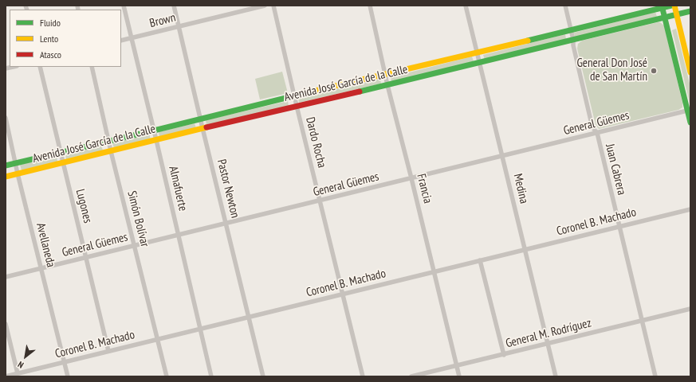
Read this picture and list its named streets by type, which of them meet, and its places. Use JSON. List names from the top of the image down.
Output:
{
  "streets": {
    "main road": ["Avenida José García de la Calle"],
    "street": [
      "Brown",
      "General Güemes",
      "Dardo Rocha",
      "Juan Cabrera",
      "Almafuerte",
      "Pastor Newton",
      "Francia",
      "Medina",
      "Lugones",
      "Simón Bolívar",
      "Coronel B. Machado",
      "Avellaneda",
      "General M. Rodríguez"
    ]
  },
  "crossings": [
    ["Brown", "Almafuerte"],
    ["Brown", "Pastor Newton"],
    ["Avenida José García de la Calle", "Dardo Rocha"],
    ["Avenida José García de la Calle", "Juan Cabrera"],
    ["Avenida José García de la Calle", "Almafuerte"],
    ["Avenida José García de la Calle", "Pastor Newton"],
    ["Avenida José García de la Calle", "Francia"],
    ["Avenida José García de la Calle", "Medina"],
    ["Avenida José García de la Calle", "Lugones"],
    ["Avenida José García de la Calle", "Simón Bolívar"],
    ["Avenida José García de la Calle", "Avellaneda"],
    ["General Güemes", "Dardo Rocha"],
    ["General Güemes", "Juan Cabrera"],
    ["General Güemes", "Almafuerte"],
    ["General Güemes", "Pastor Newton"],
    ["General Güemes", "Francia"],
    ["General Güemes", "Medina"],
    ["General Güemes", "Lugones"],
    ["General Güemes", "Simón Bolívar"],
    ["General Güemes", "Avellaneda"],
    ["Dardo Rocha", "Coronel B. Machado"],
    ["Juan Cabrera", "Coronel B. Machado"],
    ["Juan Cabrera", "General M. Rodríguez"],
    ["Almafuerte", "Coronel B. Machado"],
    ["Pastor Newton", "Coronel B. Machado"],
    ["Francia", "Coronel B. Machado"],
    ["Francia", "General M. Rodríguez"],
    ["Medina", "Coronel B. Machado"],
    ["Medina", "General M. Rodríguez"],
    ["Lugones", "Coronel B. Machado"],
    ["Simón Bolívar", "Coronel B. Machado"],
    ["Coronel B. Machado", "Avellaneda"]
  ],
  "places": ["General Don José de San Martín"],
  "legend": ["Fluido", "Lento", "Atasco"],
  "north": "bottom left"
}
